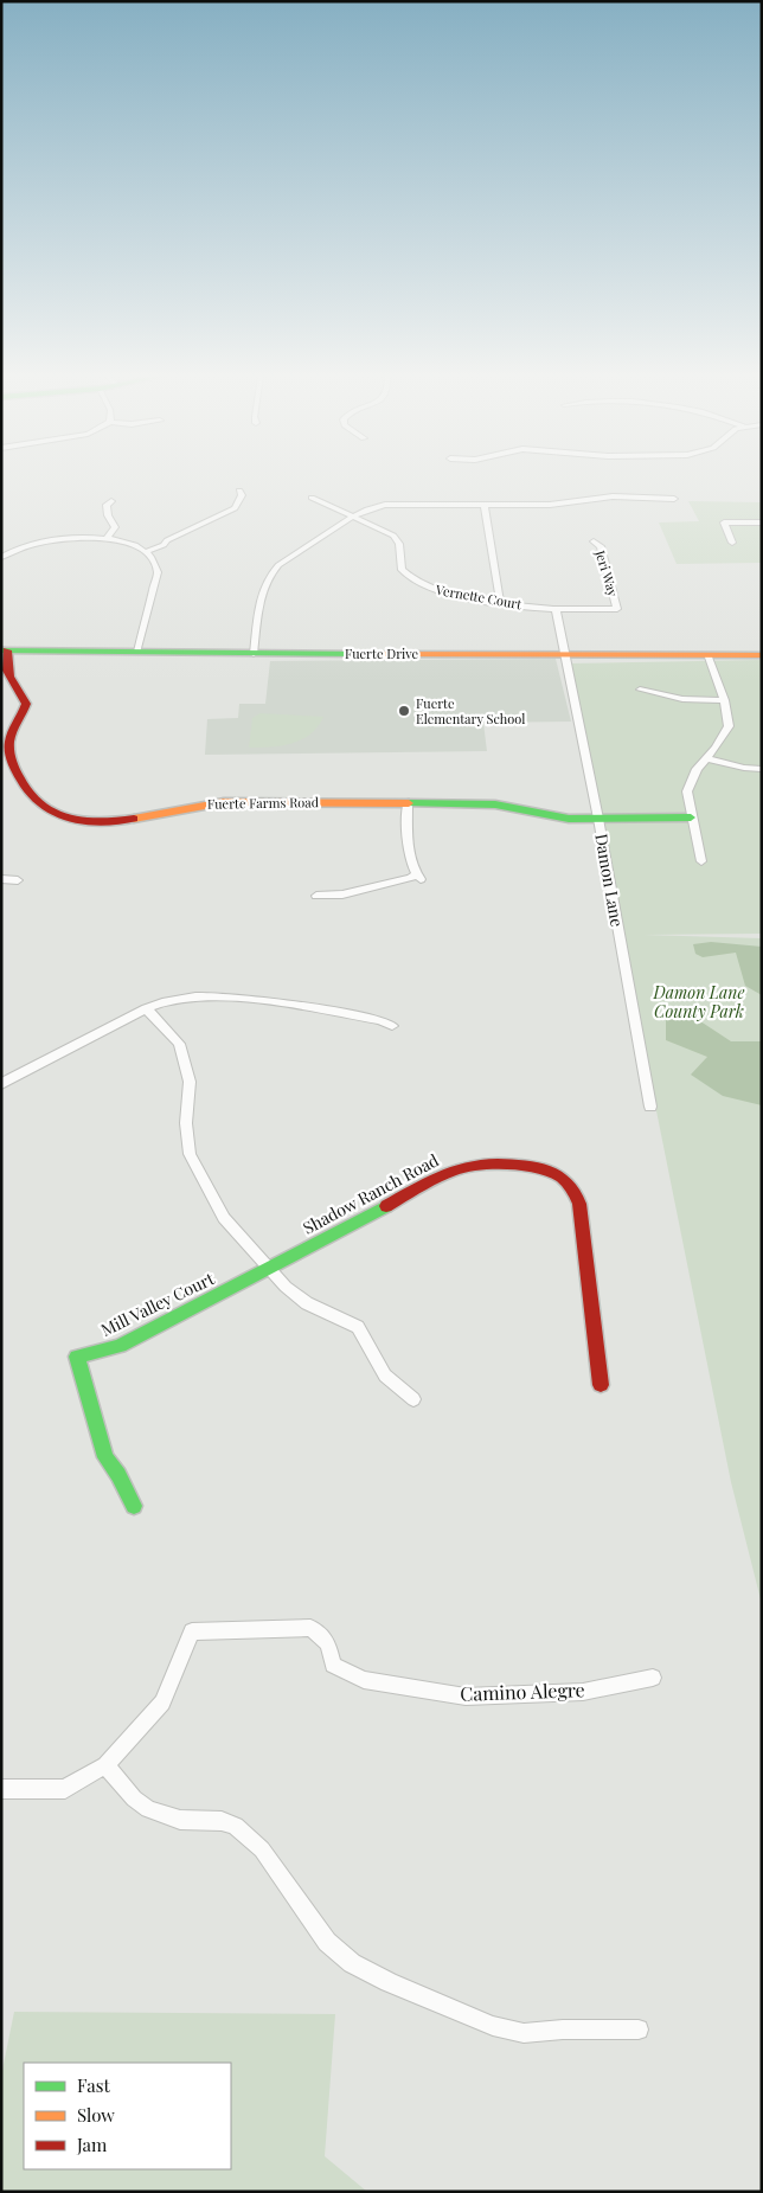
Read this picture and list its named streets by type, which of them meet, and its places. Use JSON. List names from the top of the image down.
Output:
{
  "streets": {
    "street": [
      "Jeri Way",
      "Vernette Court",
      "Fuerte Drive",
      "Fuerte Farms Road",
      "Damon Lane",
      "Shadow Ranch Road",
      "Mill Valley Court",
      "Camino Alegre"
    ]
  },
  "crossings": [
    ["Jeri Way", "Vernette Court"],
    ["Vernette Court", "Damon Lane"],
    ["Fuerte Drive", "Fuerte Farms Road"],
    ["Fuerte Drive", "Damon Lane"],
    ["Fuerte Farms Road", "Damon Lane"],
    ["Shadow Ranch Road", "Mill Valley Court"]
  ],
  "parks": ["Damon Lane County Park"],
  "places": ["Fuerte Elementary School"],
  "legend": ["Fast", "Slow", "Jam"]
}
